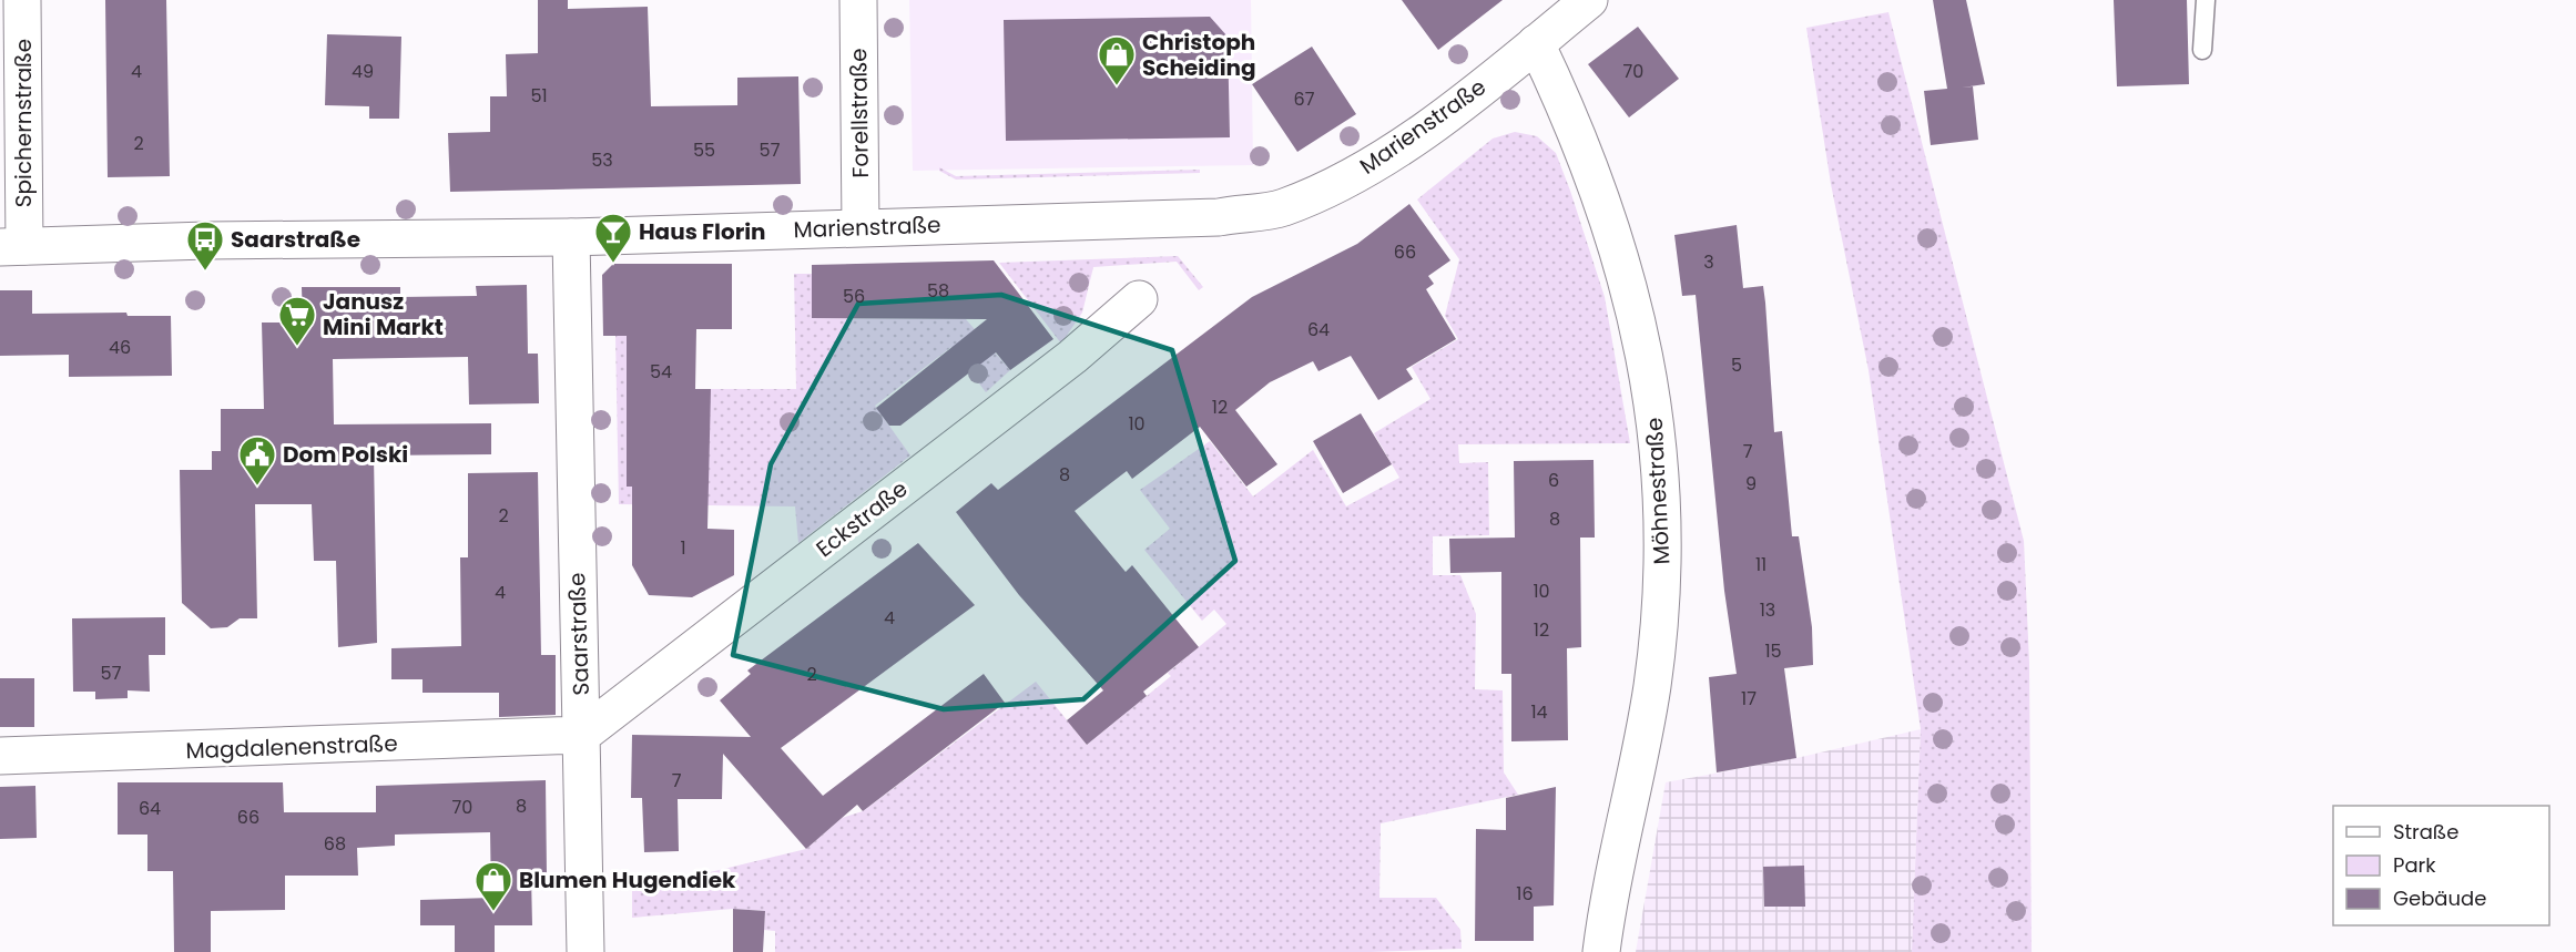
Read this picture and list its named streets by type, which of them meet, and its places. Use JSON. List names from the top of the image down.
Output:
{
  "streets": {
    "street": [
      "Forellstraße",
      "Spichernstraße",
      "Marienstraße",
      "Möhnestraße",
      "Eckstraße",
      "Saarstraße",
      "Magdalenenstraße"
    ]
  },
  "crossings": [
    ["Forellstraße", "Marienstraße"],
    ["Spichernstraße", "Marienstraße"],
    ["Marienstraße", "Möhnestraße"],
    ["Marienstraße", "Saarstraße"],
    ["Eckstraße", "Saarstraße"],
    ["Eckstraße", "Magdalenenstraße"],
    ["Saarstraße", "Magdalenenstraße"]
  ],
  "places": {
    "shop": ["Christoph Scheiding", "Blumen Hugendiek"],
    "bar": ["Haus Florin"],
    "bus stop": ["Saarstraße"],
    "supermarket": ["Janusz Mini Markt"],
    "public building": ["Dom Polski"]
  },
  "house_numbers": [
    "4",
    "49",
    "70",
    "51",
    "67",
    "2",
    "55",
    "57",
    "53",
    "66",
    "3",
    "58",
    "56",
    "64",
    "46",
    "5",
    "54",
    "12",
    "10",
    "7",
    "8",
    "6",
    "9",
    "2",
    "8",
    "1",
    "11",
    "10",
    "4",
    "13",
    "4",
    "12",
    "15",
    "57",
    "2",
    "17",
    "14",
    "7",
    "8",
    "70",
    "64",
    "66",
    "68",
    "16"
  ],
  "legend": ["Straße", "Park", "Gebäude"]
}
